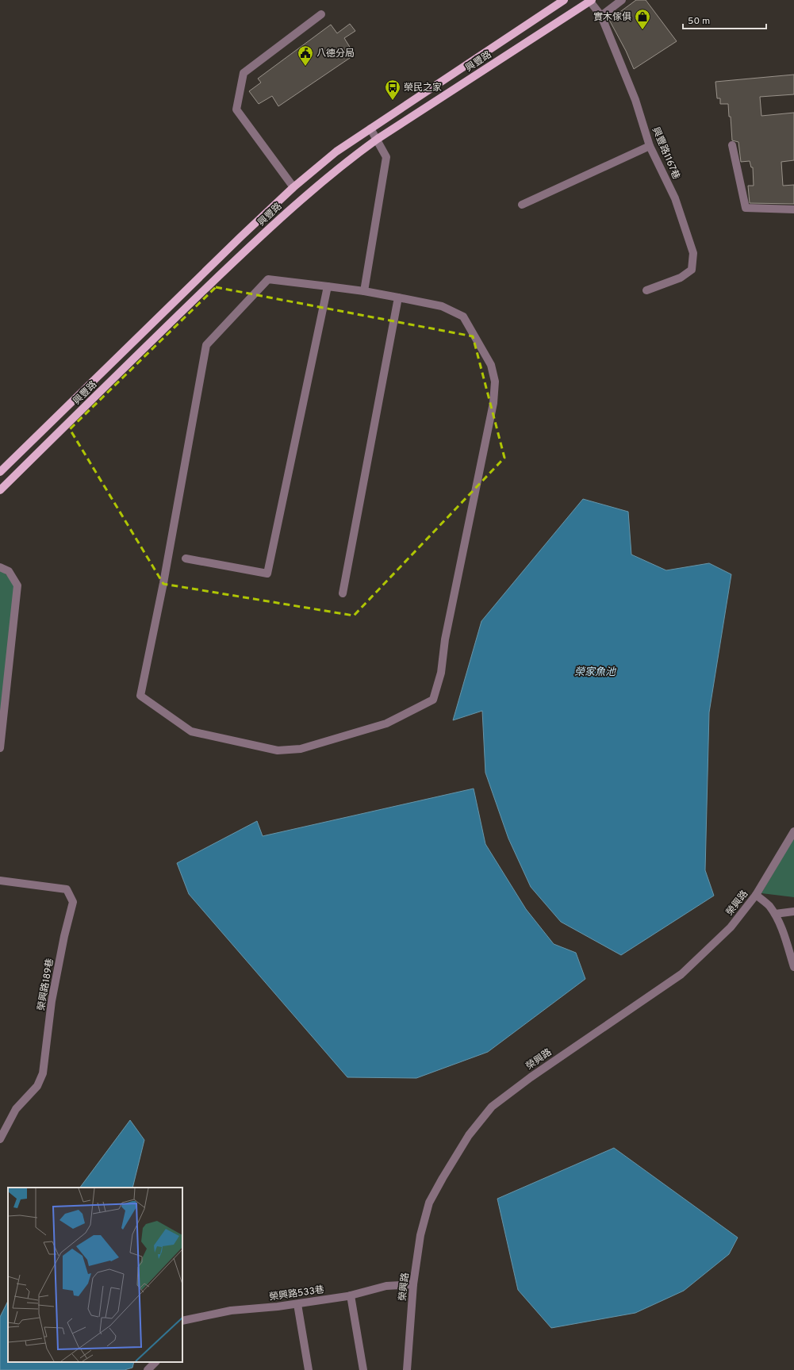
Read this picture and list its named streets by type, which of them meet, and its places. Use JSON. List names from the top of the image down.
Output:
{
  "streets": {
    "main road": ["興豐路"],
    "street": [
      "興豐路1167巷",
      "榮興路",
      "榮興路189巷",
      "榮興路533巷"
    ]
  },
  "crossings": [
    ["興豐路", "興豐路1167巷"],
    ["榮興路", "榮興路533巷"]
  ],
  "water": ["榮家魚池"],
  "places": {
    "shop": ["實木傢俱"],
    "public building": ["八德分局"],
    "bus stop": ["榮民之家"]
  },
  "scale_bar": "50 m"
}
